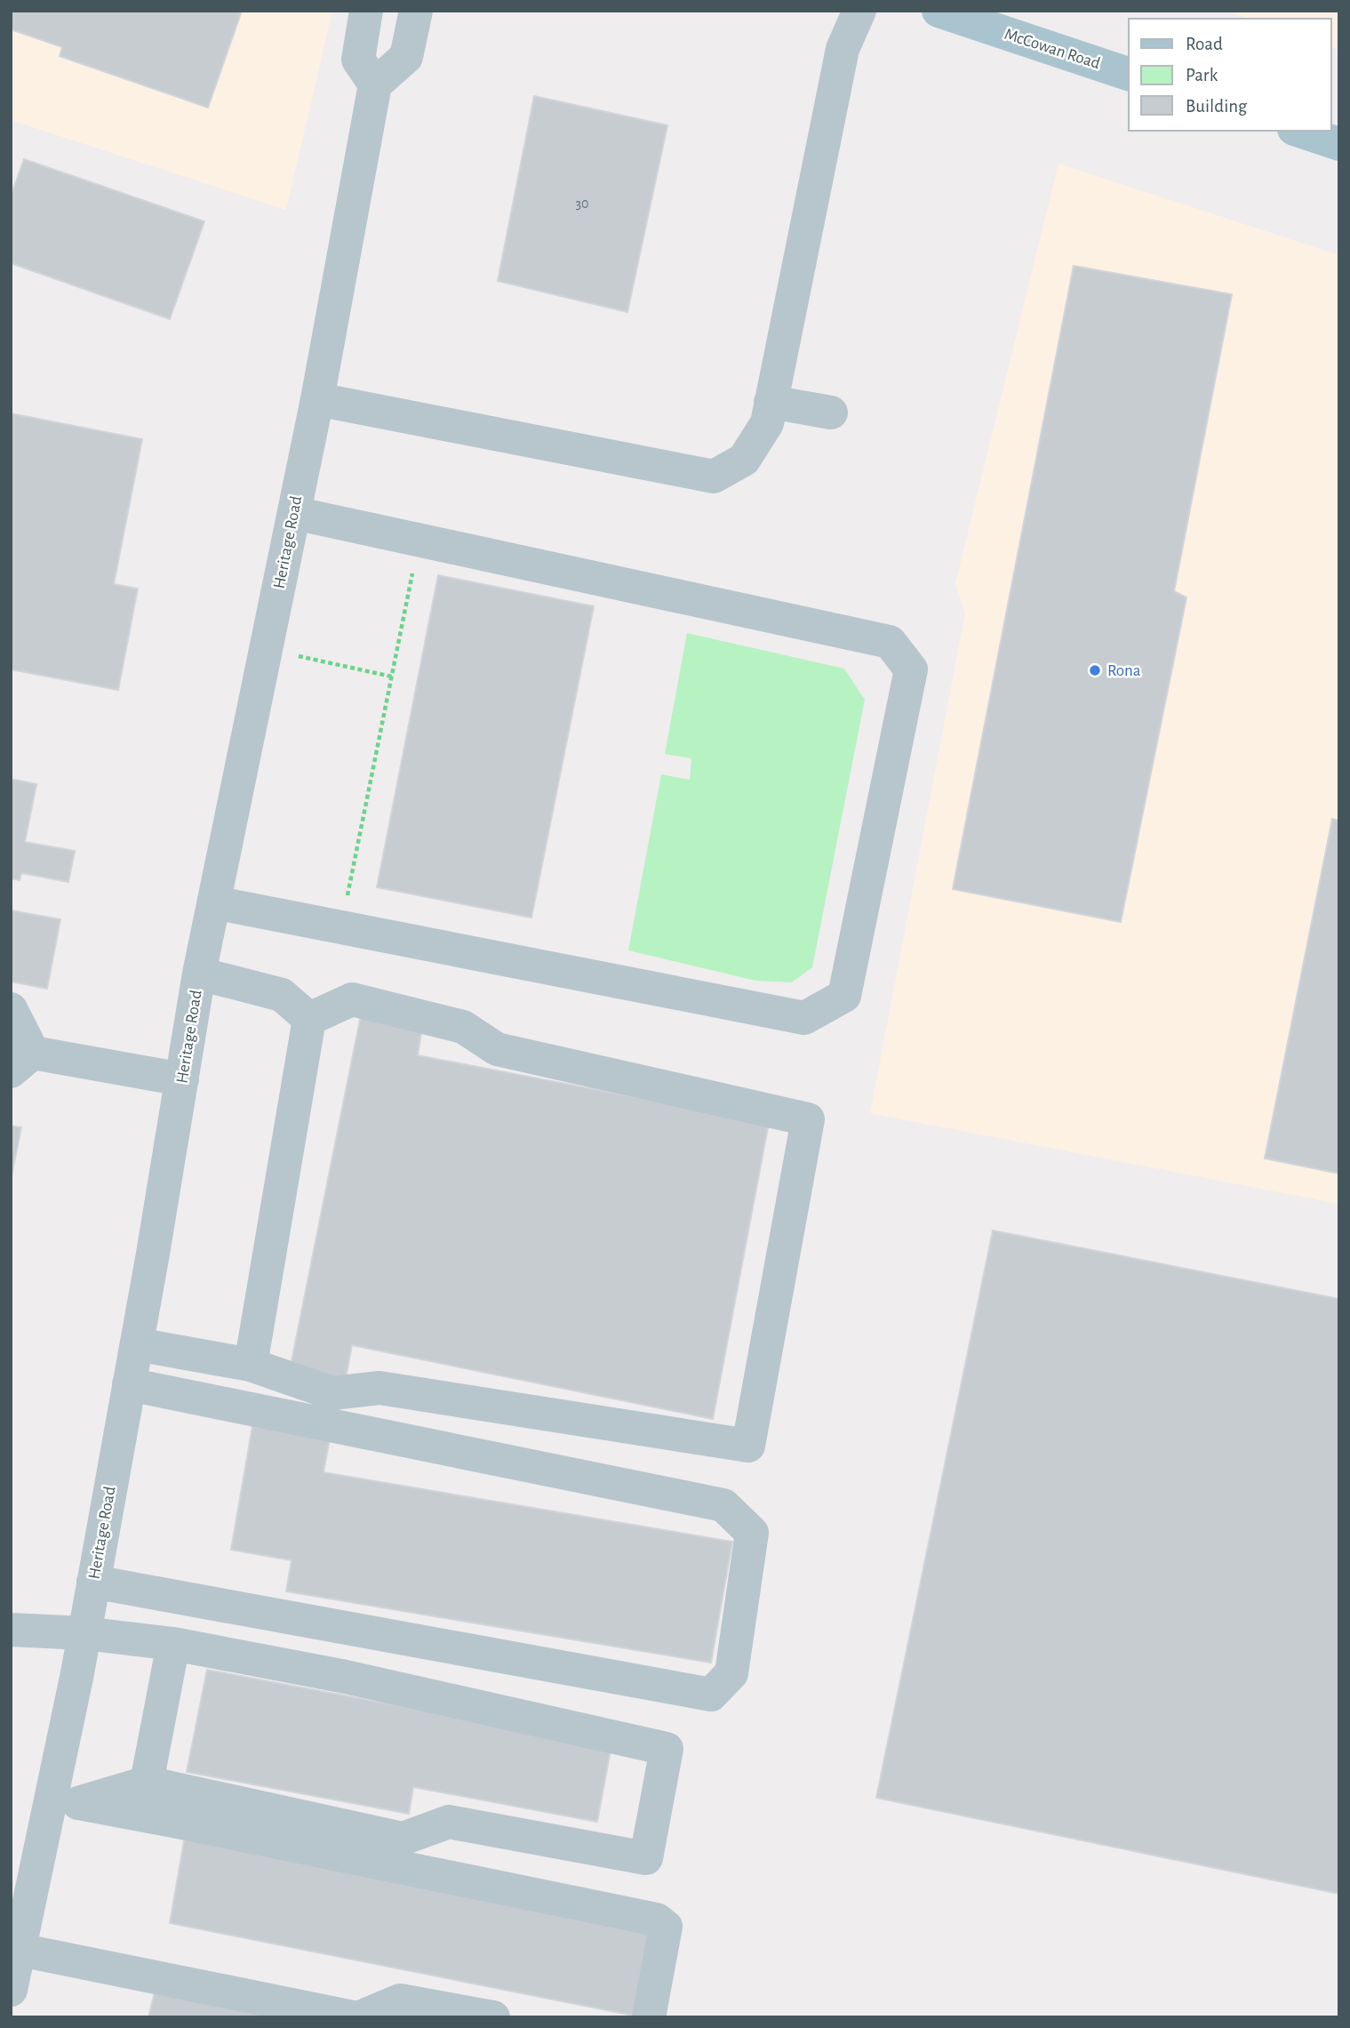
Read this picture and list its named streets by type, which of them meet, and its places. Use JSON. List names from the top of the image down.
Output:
{
  "streets": {
    "main road": ["McCowan Road"],
    "street": ["Heritage Road"]
  },
  "places": ["Rona"],
  "house_numbers": ["30"],
  "legend": ["Road", "Park", "Building"]
}
